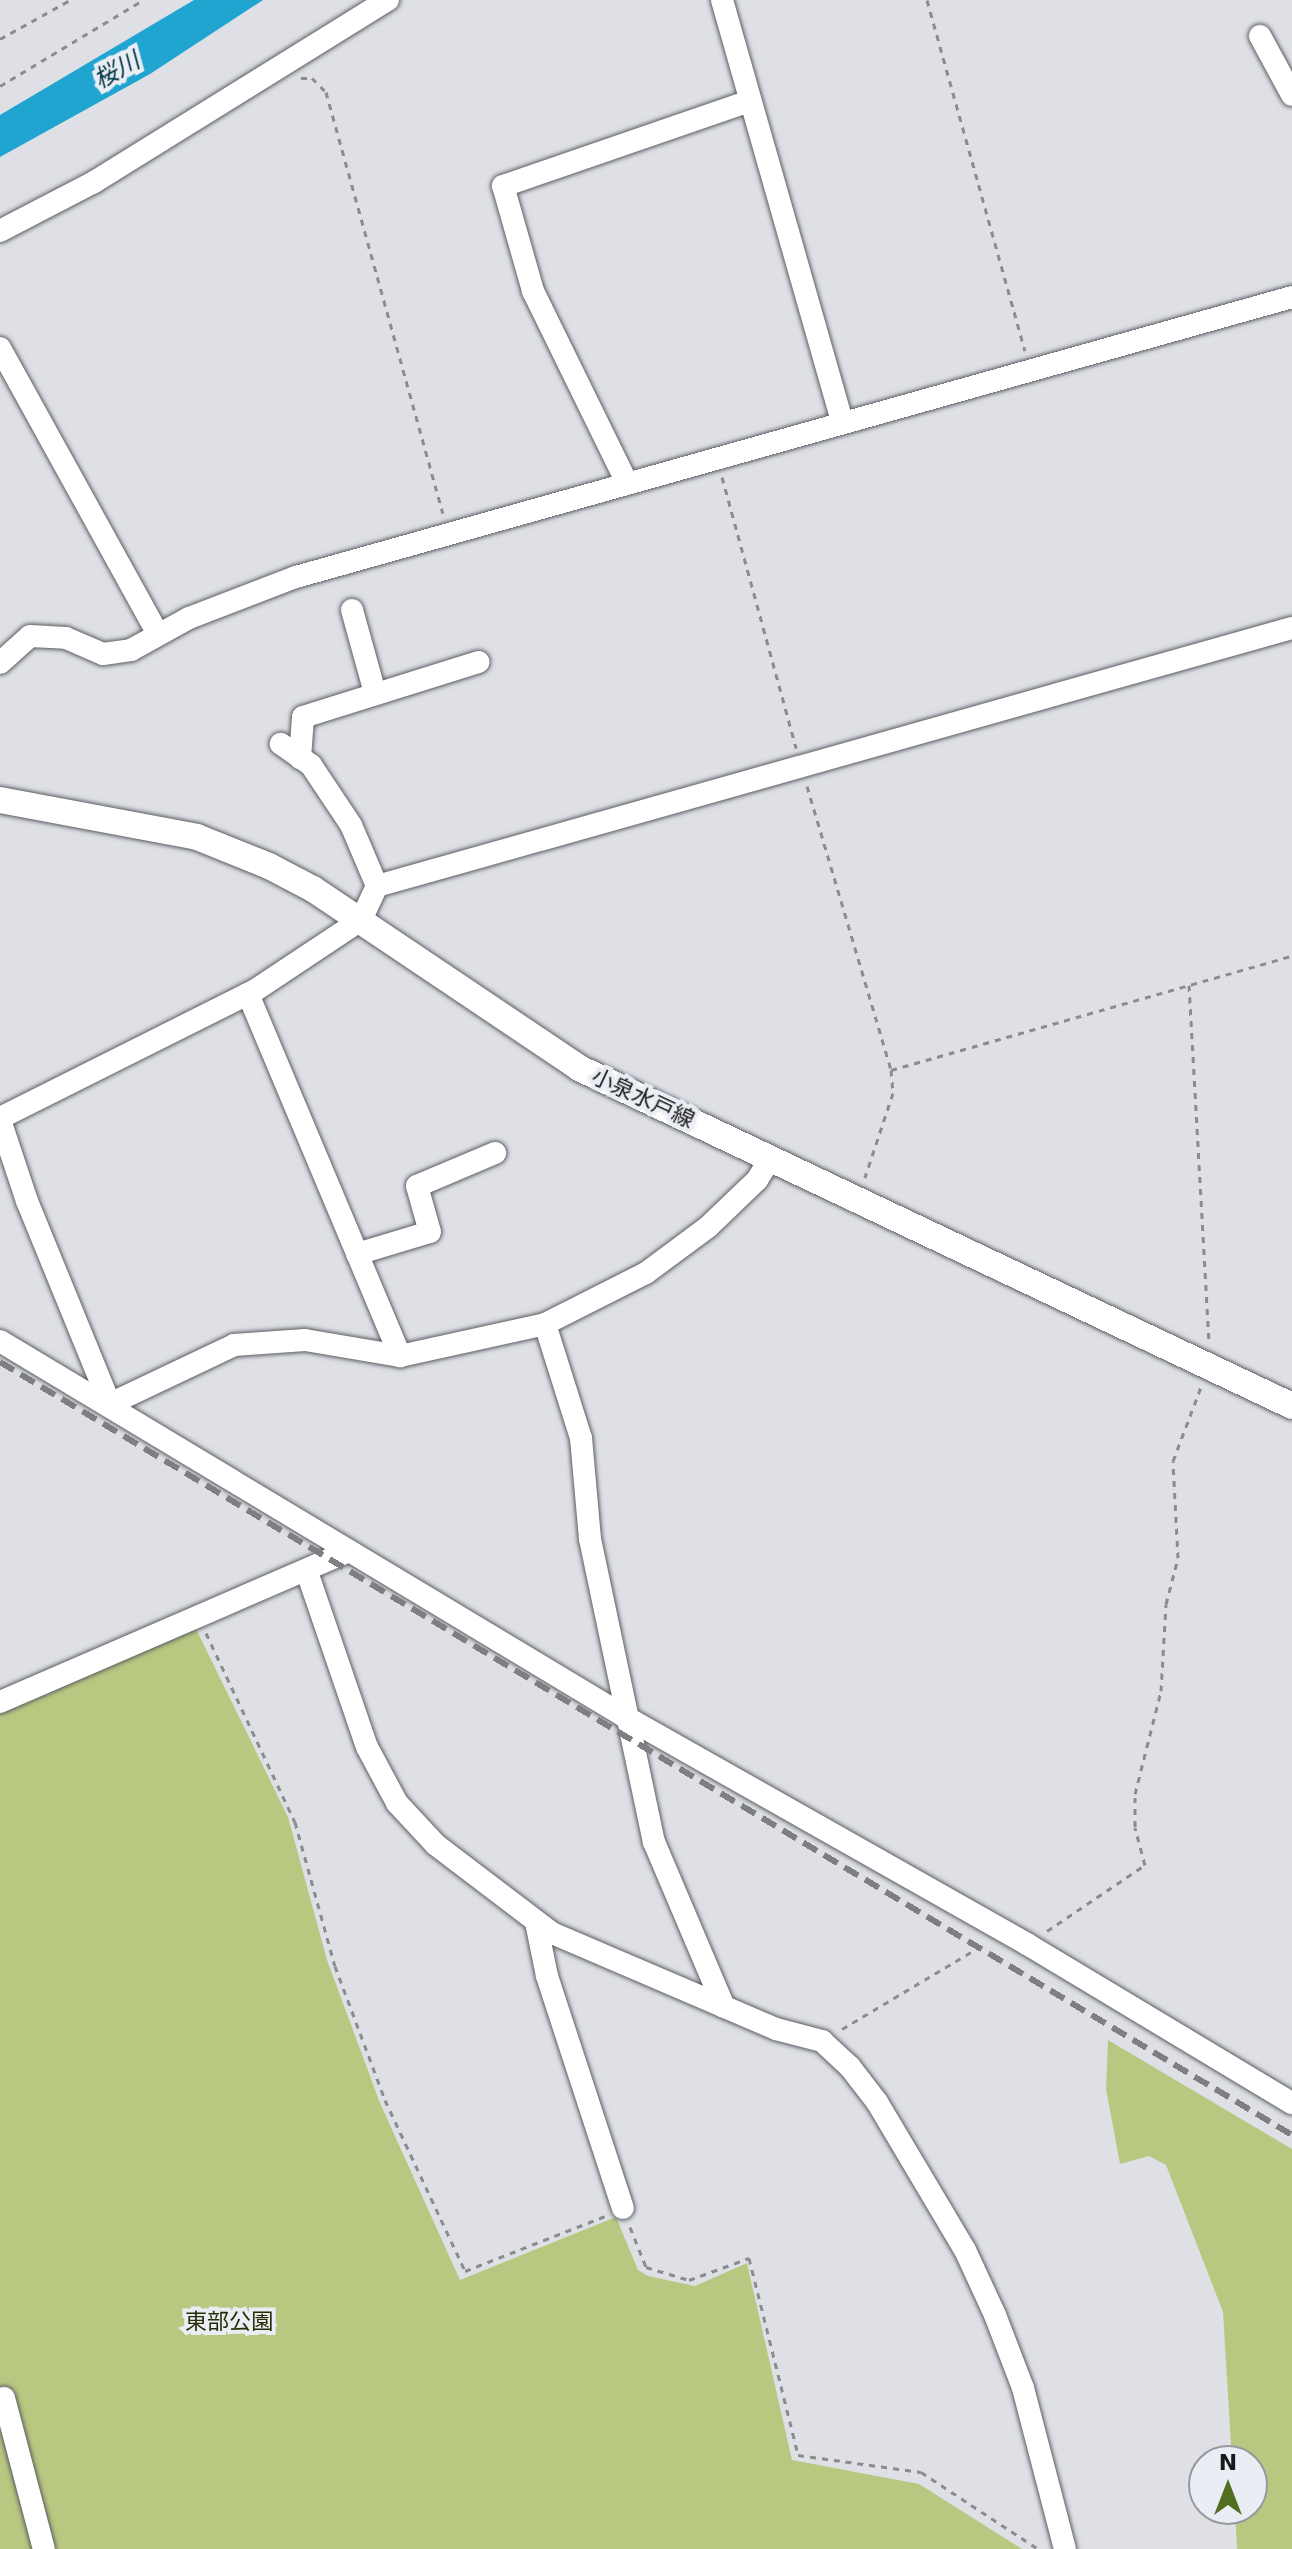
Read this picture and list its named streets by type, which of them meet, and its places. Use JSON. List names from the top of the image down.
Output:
{
  "streets": {
    "main road": ["小泉水戸線"]
  },
  "water": ["桜川"],
  "parks": ["東部公園"],
  "north": "top"
}
